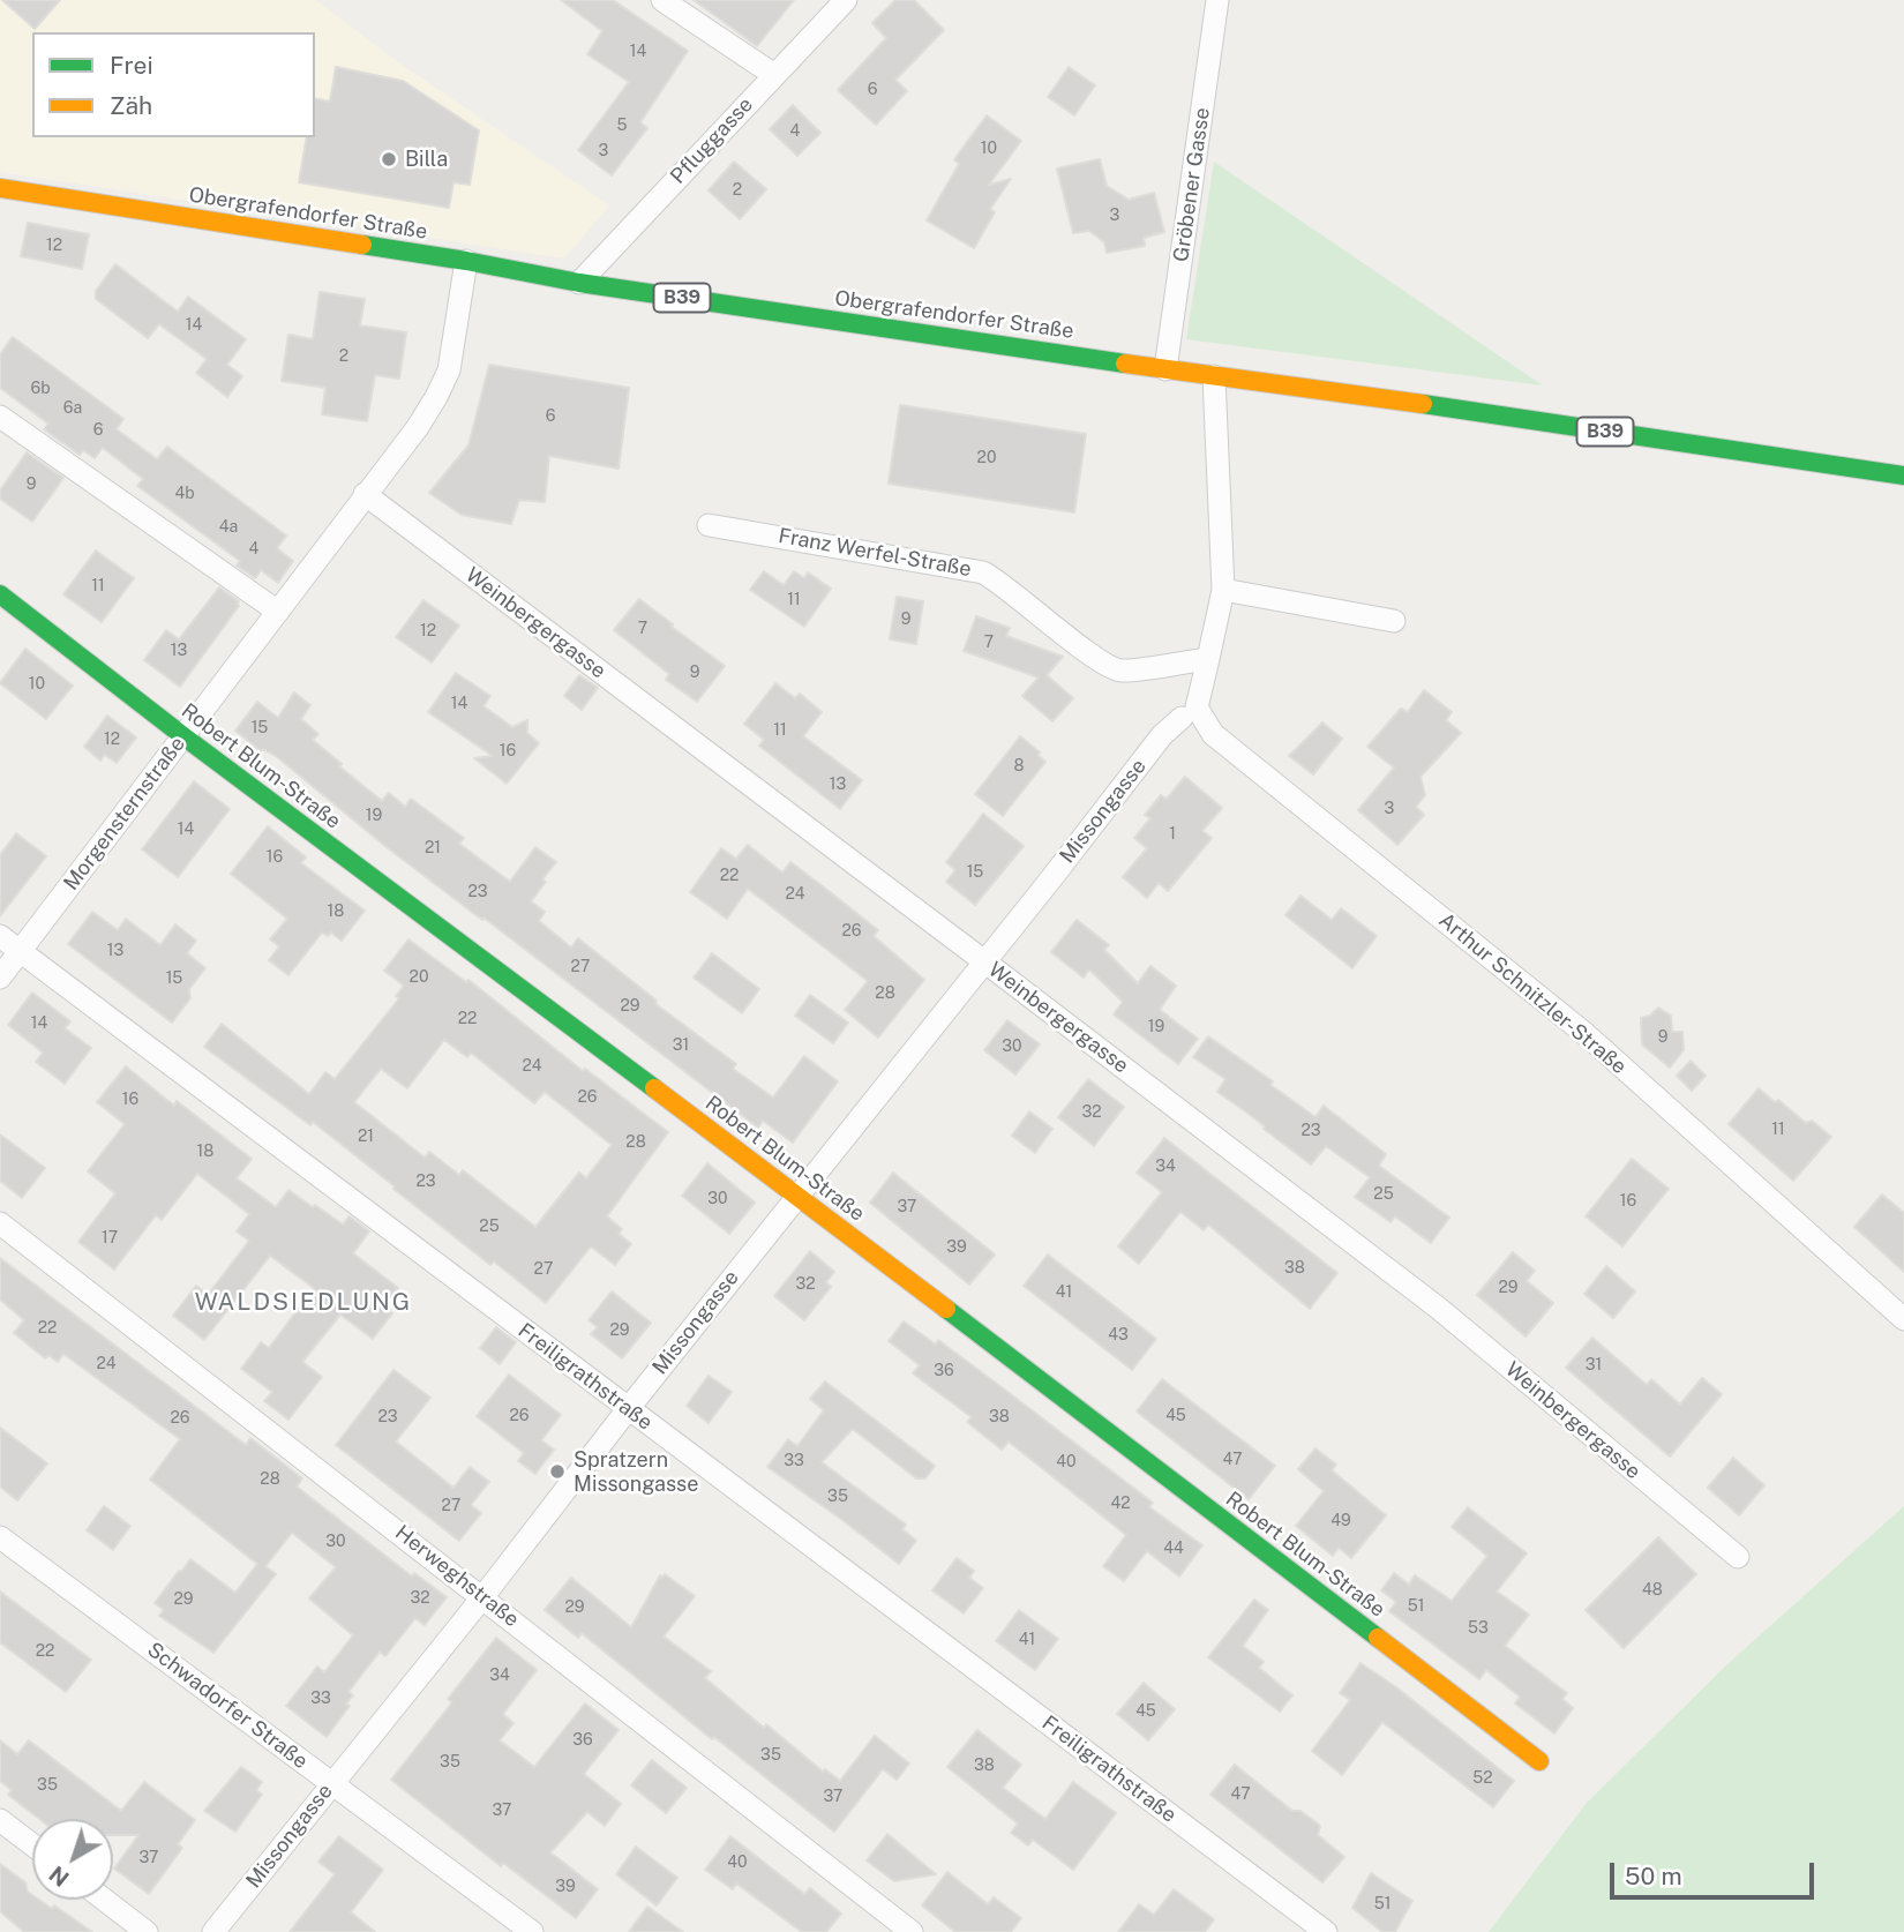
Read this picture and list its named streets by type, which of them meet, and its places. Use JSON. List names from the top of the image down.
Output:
{
  "streets": {
    "main road": ["Obergrafendorfer Straße", "B39", "Robert Blum-Straße"],
    "street": [
      "Pfluggasse",
      "Gröbener Gasse",
      "Franz Werfel-Straße",
      "Weinbergergasse",
      "Missongasse",
      "Morgensternstraße",
      "Arthur Schnitzler-Straße",
      "Freiligrathstraße",
      "Herweghstraße",
      "Schwadorfer Straße"
    ]
  },
  "crossings": [
    ["Pfluggasse", "Obergrafendorfer Straße"],
    ["Gröbener Gasse", "Obergrafendorfer Straße"],
    ["Obergrafendorfer Straße", "Morgensternstraße"],
    ["Franz Werfel-Straße", "Arthur Schnitzler-Straße"],
    ["Weinbergergasse", "Missongasse"],
    ["Weinbergergasse", "Morgensternstraße"],
    ["Robert Blum-Straße", "Missongasse"],
    ["Robert Blum-Straße", "Morgensternstraße"],
    ["Missongasse", "Freiligrathstraße"],
    ["Missongasse", "Herweghstraße"],
    ["Missongasse", "Schwadorfer Straße"],
    ["Morgensternstraße", "Freiligrathstraße"]
  ],
  "districts": ["WALDSIEDLUNG"],
  "places": ["Billa", "Spratzern Missongasse"],
  "house_numbers": [
    "14",
    "6",
    "5",
    "4",
    "10",
    "3",
    "2",
    "3",
    "12",
    "14",
    "2",
    "6b",
    "6a",
    "6",
    "6",
    "20",
    "9",
    "4b",
    "4a",
    "4",
    "11",
    "11",
    "9",
    "7",
    "12",
    "7",
    "13",
    "9",
    "10",
    "14",
    "15",
    "11",
    "12",
    "16",
    "8",
    "13",
    "3",
    "19",
    "14",
    "1",
    "21",
    "16",
    "15",
    "22",
    "23",
    "24",
    "18",
    "26",
    "13",
    "27",
    "20",
    "15",
    "28",
    "29",
    "22",
    "14",
    "19",
    "9",
    "31",
    "30",
    "24",
    "26",
    "16",
    "32",
    "11",
    "23",
    "21",
    "28",
    "18",
    "34",
    "23",
    "25",
    "30",
    "16",
    "37",
    "25",
    "17",
    "39",
    "38",
    "27",
    "32",
    "29",
    "41",
    "22",
    "29",
    "43",
    "24",
    "31",
    "36",
    "26",
    "45",
    "23",
    "38",
    "26",
    "47",
    "33",
    "40",
    "28",
    "35",
    "42",
    "27",
    "49",
    "30",
    "44",
    "48",
    "32",
    "29",
    "51",
    "29",
    "53",
    "41",
    "22",
    "34",
    "33",
    "45",
    "36",
    "35",
    "35",
    "38",
    "52",
    "35",
    "47",
    "37",
    "37",
    "37",
    "40",
    "39",
    "51"
  ],
  "legend": ["Frei", "Zäh"],
  "scale_bar": "50 m",
  "north": "bottom left"
}
